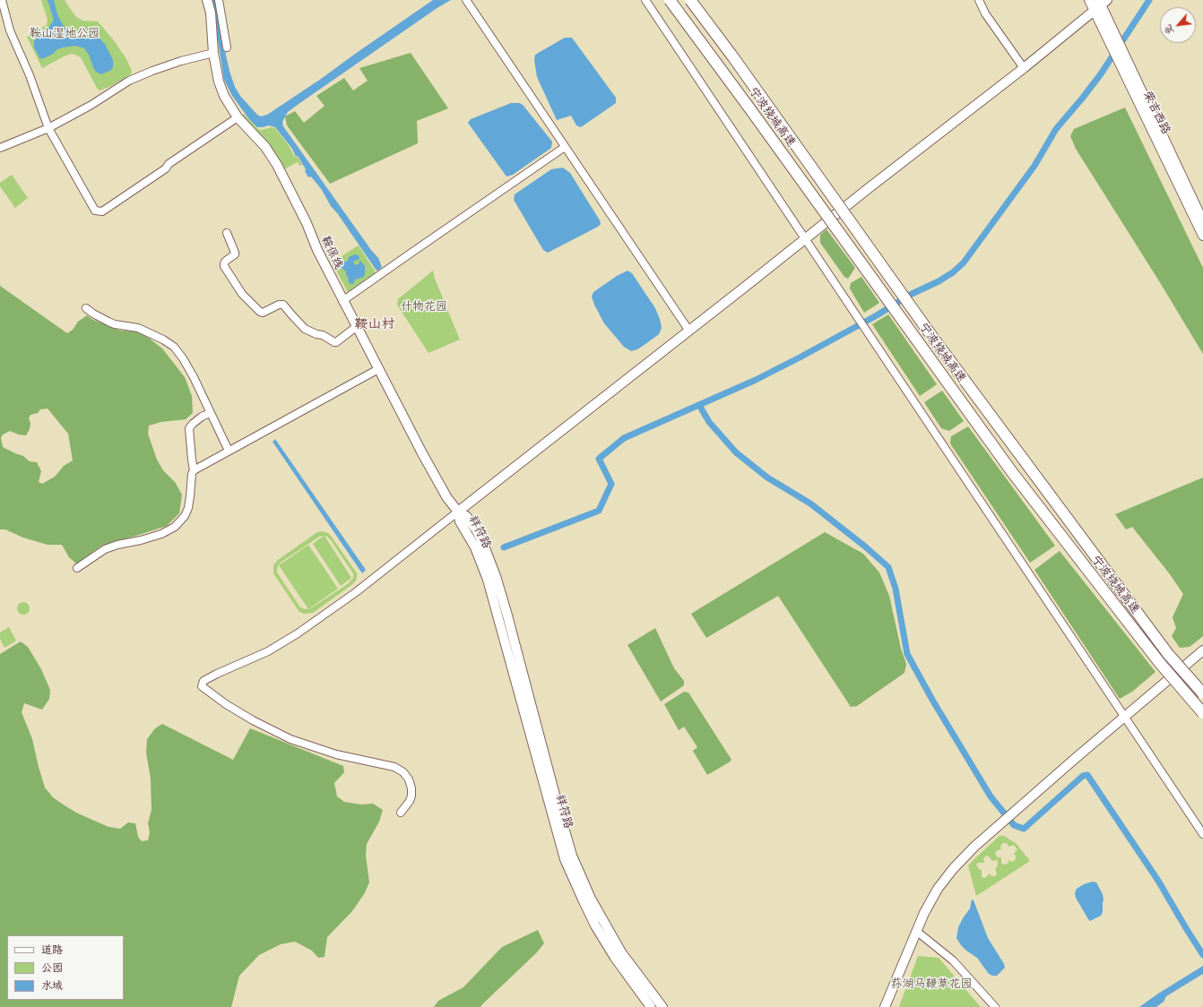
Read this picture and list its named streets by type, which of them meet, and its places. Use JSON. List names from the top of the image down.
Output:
{
  "streets": {
    "highway": ["宁波绕城高速"],
    "main road": ["荣吉西路", "鞍保线", "祥符路"]
  },
  "crossings": [
    ["鞍保线", "祥符路"]
  ],
  "districts": ["鞍山村"],
  "parks": ["鞍山湿地公园", "什物花园", "荪湖马鞭草花园"],
  "legend": ["道路", "公园", "水域"],
  "north": "bottom left"
}
